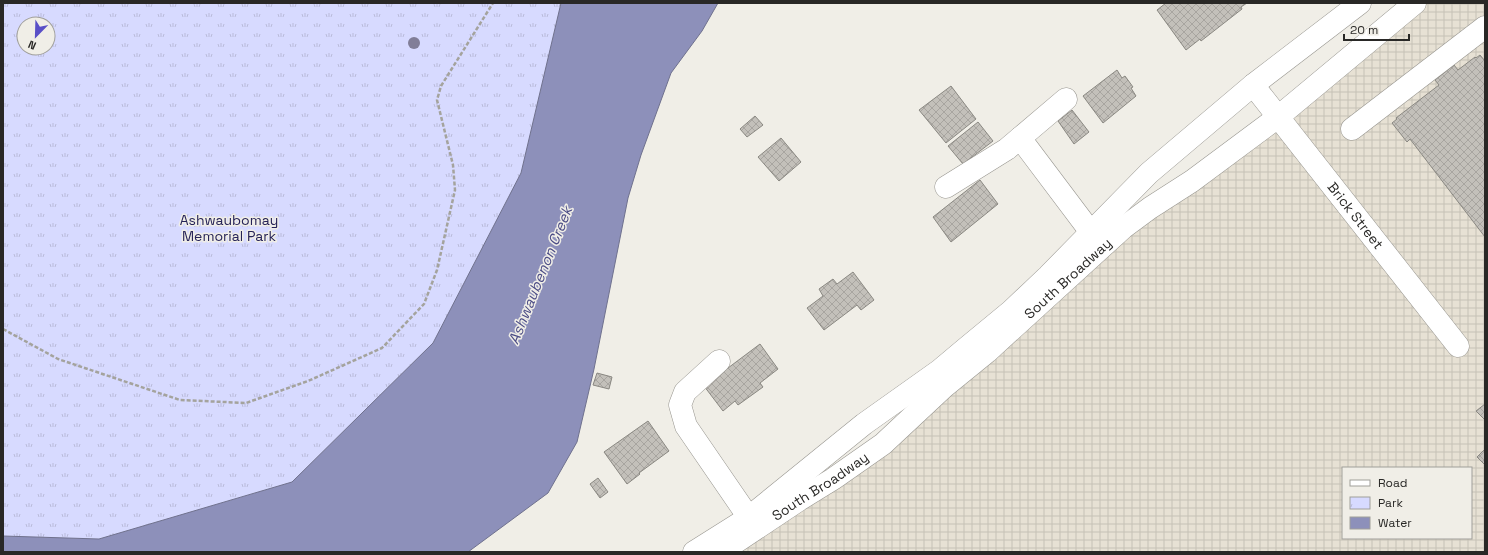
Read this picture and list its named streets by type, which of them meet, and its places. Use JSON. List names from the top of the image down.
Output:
{
  "streets": {
    "street": ["Brick Street", "South Broadway"]
  },
  "crossings": [
    ["Brick Street", "South Broadway"]
  ],
  "water": ["Ashwaubenon Creek"],
  "parks": ["Ashwaubomay Memorial Park"],
  "legend": ["Road", "Park", "Water"],
  "scale_bar": "20 m",
  "north": "bottom left"
}
